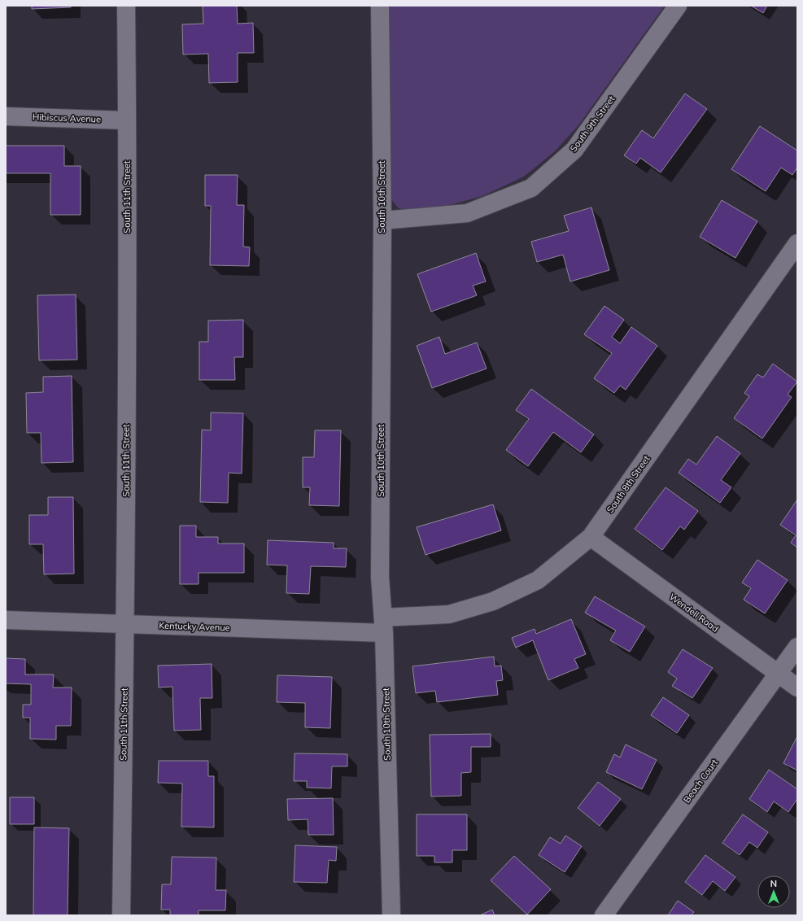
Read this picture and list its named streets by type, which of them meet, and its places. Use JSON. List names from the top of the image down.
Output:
{
  "streets": {
    "street": [
      "Hibiscus Avenue",
      "South 9th Street",
      "South 11th Street",
      "South 10th Street",
      "South 8th Street",
      "Wendell Road",
      "Kentucky Avenue",
      "Beach Court"
    ]
  },
  "crossings": [
    ["Hibiscus Avenue", "South 11th Street"],
    ["South 9th Street", "South 10th Street"],
    ["South 11th Street", "Kentucky Avenue"],
    ["South 10th Street", "South 8th Street"],
    ["South 10th Street", "Kentucky Avenue"],
    ["South 8th Street", "Wendell Road"],
    ["South 8th Street", "Kentucky Avenue"],
    ["Wendell Road", "Beach Court"]
  ],
  "north": "top"
}
